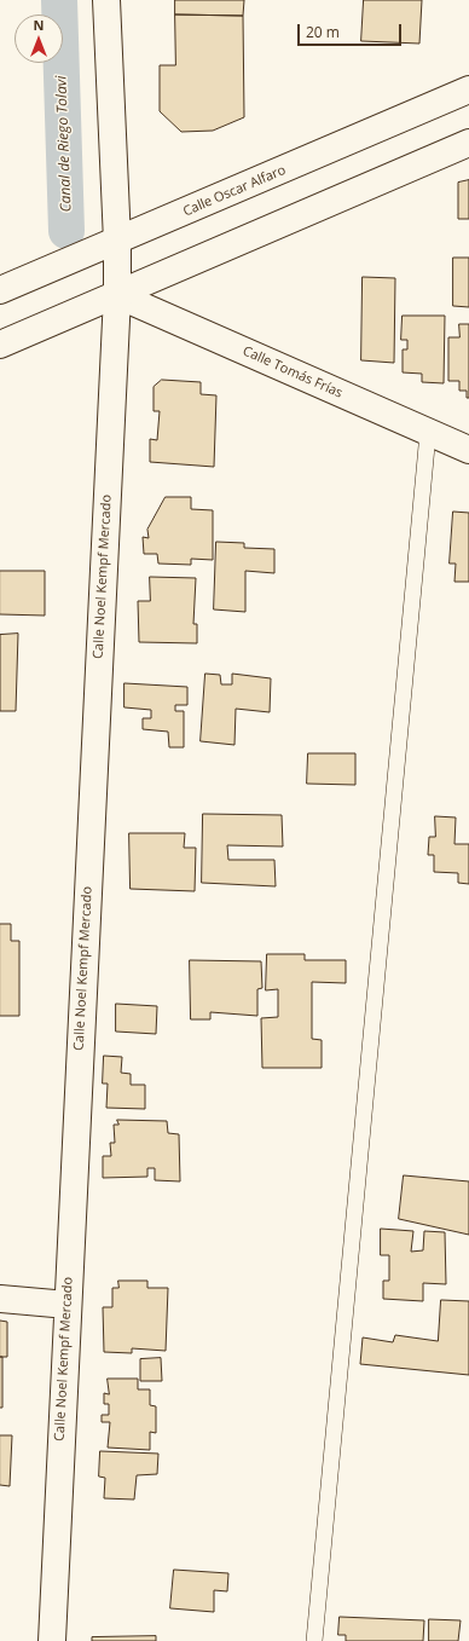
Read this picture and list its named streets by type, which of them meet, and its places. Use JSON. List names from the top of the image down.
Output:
{
  "streets": {
    "street": ["Calle Oscar Alfaro", "Calle Tomás Frías", "Calle Noel Kempf Mercado"]
  },
  "crossings": [
    ["Calle Oscar Alfaro", "Calle Noel Kempf Mercado"],
    ["Calle Tomás Frías", "Calle Noel Kempf Mercado"]
  ],
  "water": ["Canal de Riego Tolavi"],
  "scale_bar": "20 m",
  "north": "top"
}
